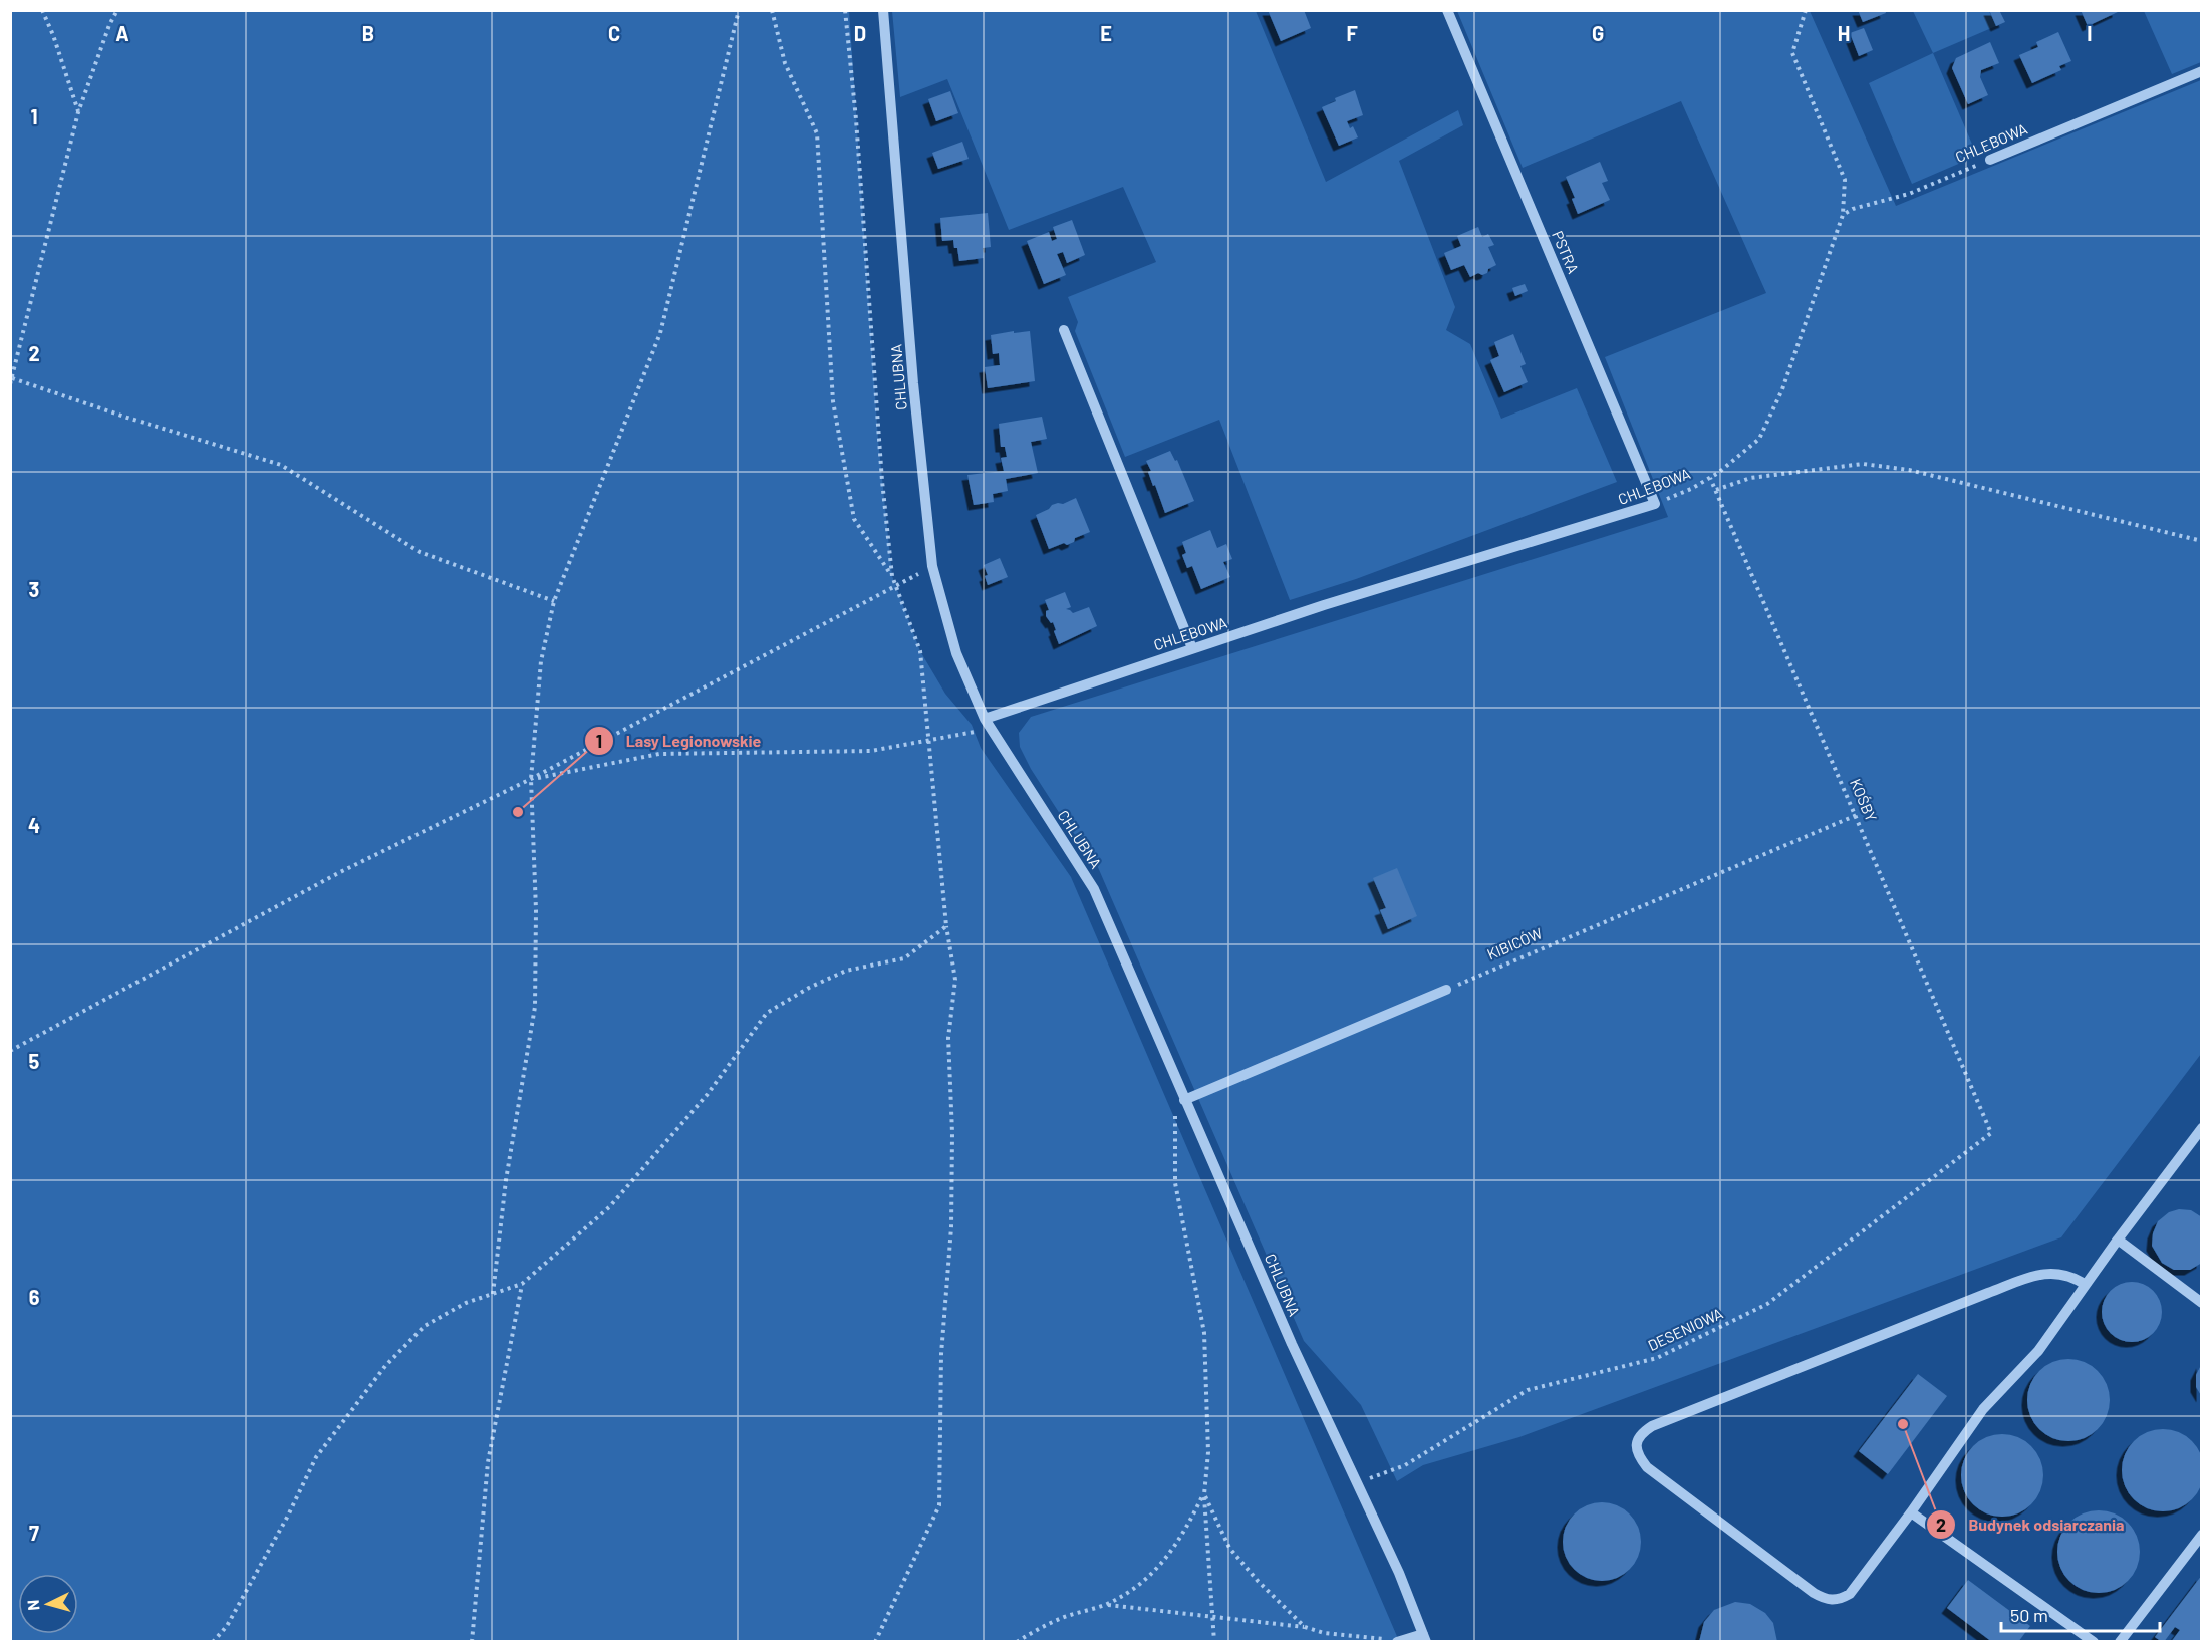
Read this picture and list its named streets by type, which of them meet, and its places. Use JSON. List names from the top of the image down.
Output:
{
  "streets": {
    "street": ["CHLEBOWA", "PSTRA", "CHLUBNA"],
    "path": ["KOŚBY", "KIBICÓW", "DESENIOWA"]
  },
  "crossings": [
    ["CHLEBOWA", "PSTRA"],
    ["CHLEBOWA", "CHLUBNA"],
    ["CHLEBOWA", "KOŚBY"],
    ["CHLUBNA", "DESENIOWA"],
    ["KOŚBY", "KIBICÓW"],
    ["KOŚBY", "DESENIOWA"]
  ],
  "places": ["Lasy Legionowskie", "Budynek odsiarczania"],
  "scale_bar": "50 m",
  "north": "left",
  "grid": {
    "columns": [
      "A",
      "B",
      "C",
      "D",
      "E",
      "F",
      "G",
      "H",
      "I"
    ],
    "rows": [
      "1",
      "2",
      "3",
      "4",
      "5",
      "6",
      "7"
    ]
  }
}
